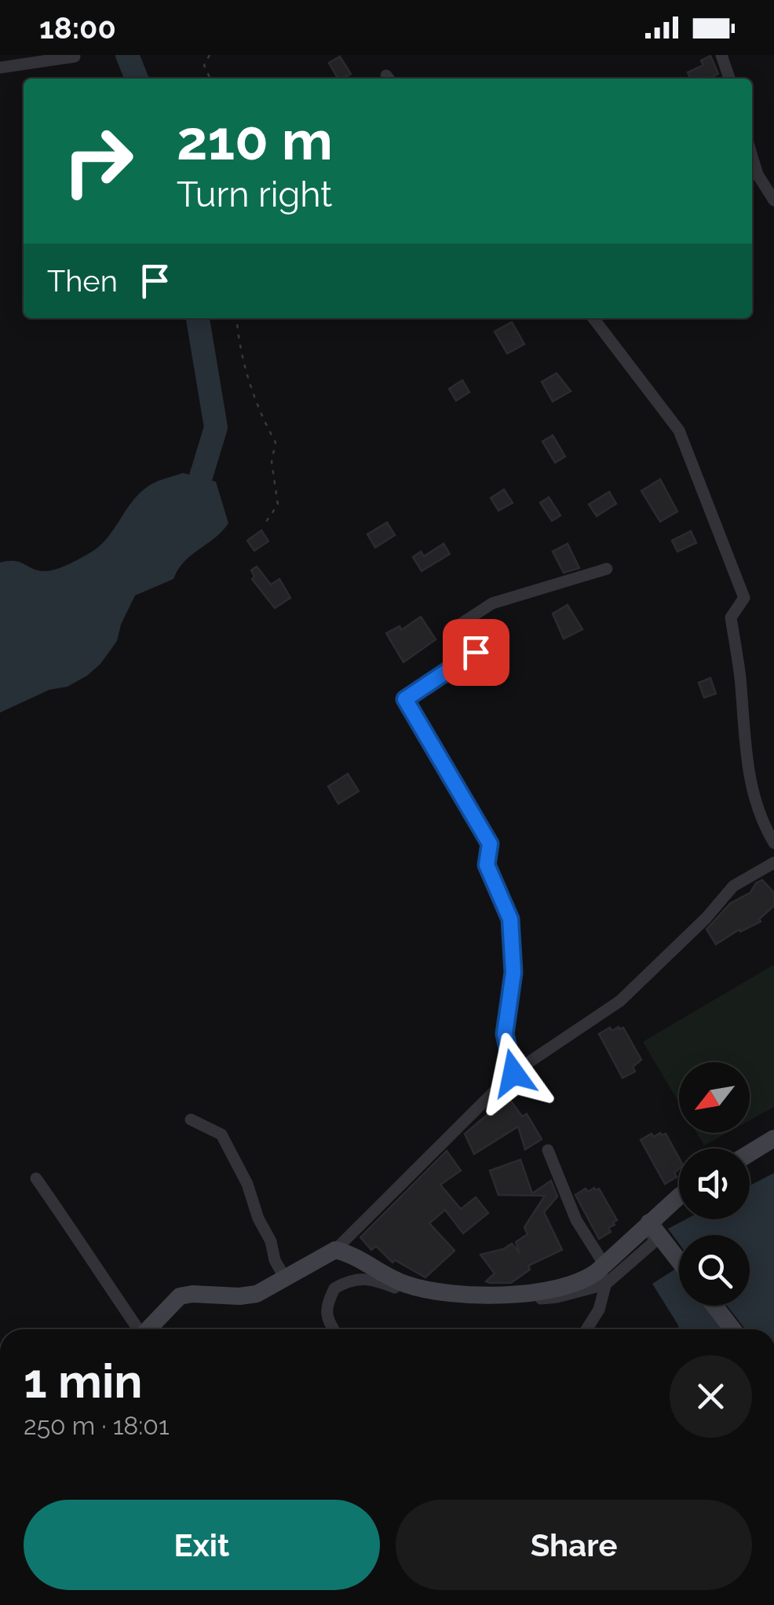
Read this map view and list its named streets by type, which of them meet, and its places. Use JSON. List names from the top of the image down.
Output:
{
  "north": "bottom left",
  "page": {
    "status": "18:00",
    "turn": ["210 m", "Turn right"],
    "then": "Then",
    "heading": ["1 min", "250 m · 18:01"],
    "buttons": ["Exit", "Share"]
  }
}
